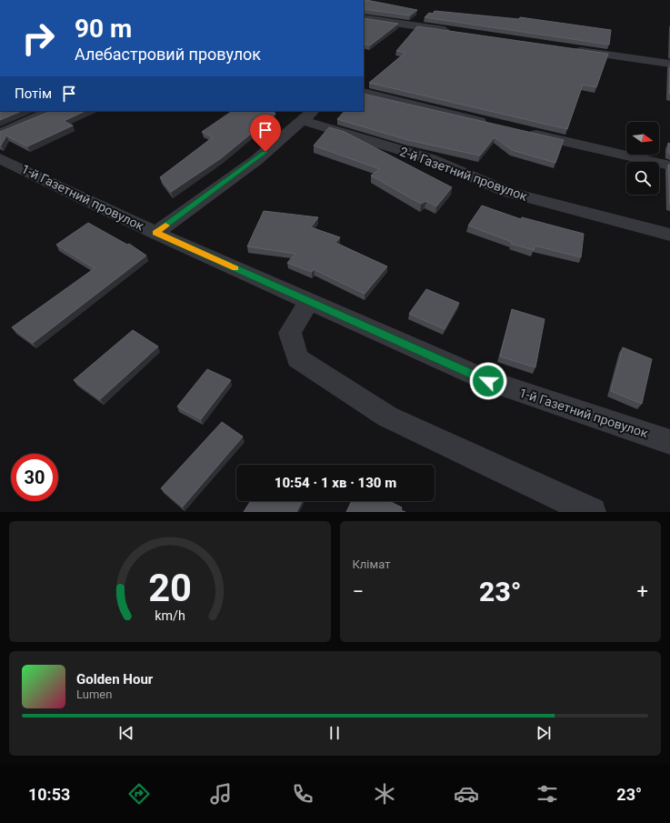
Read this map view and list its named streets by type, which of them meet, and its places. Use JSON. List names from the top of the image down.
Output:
{
  "streets": {
    "street": ["2-й Газетний провулок", "1-й Газетний провулок"]
  },
  "north": "right",
  "page": {
    "turn": ["90 m", "Алебастровий провулок"],
    "then": "Потім",
    "limit": "30",
    "trip": "10:54 · 1 хв · 130 m",
    "tile": "Клімат",
    "heat": ["−", "23°", "+"],
    "song": ["Golden Hour", "Lumen"],
    "tabs": ["10:53", "23°"],
    "gauge": ["20", "km/h"]
  }
}
